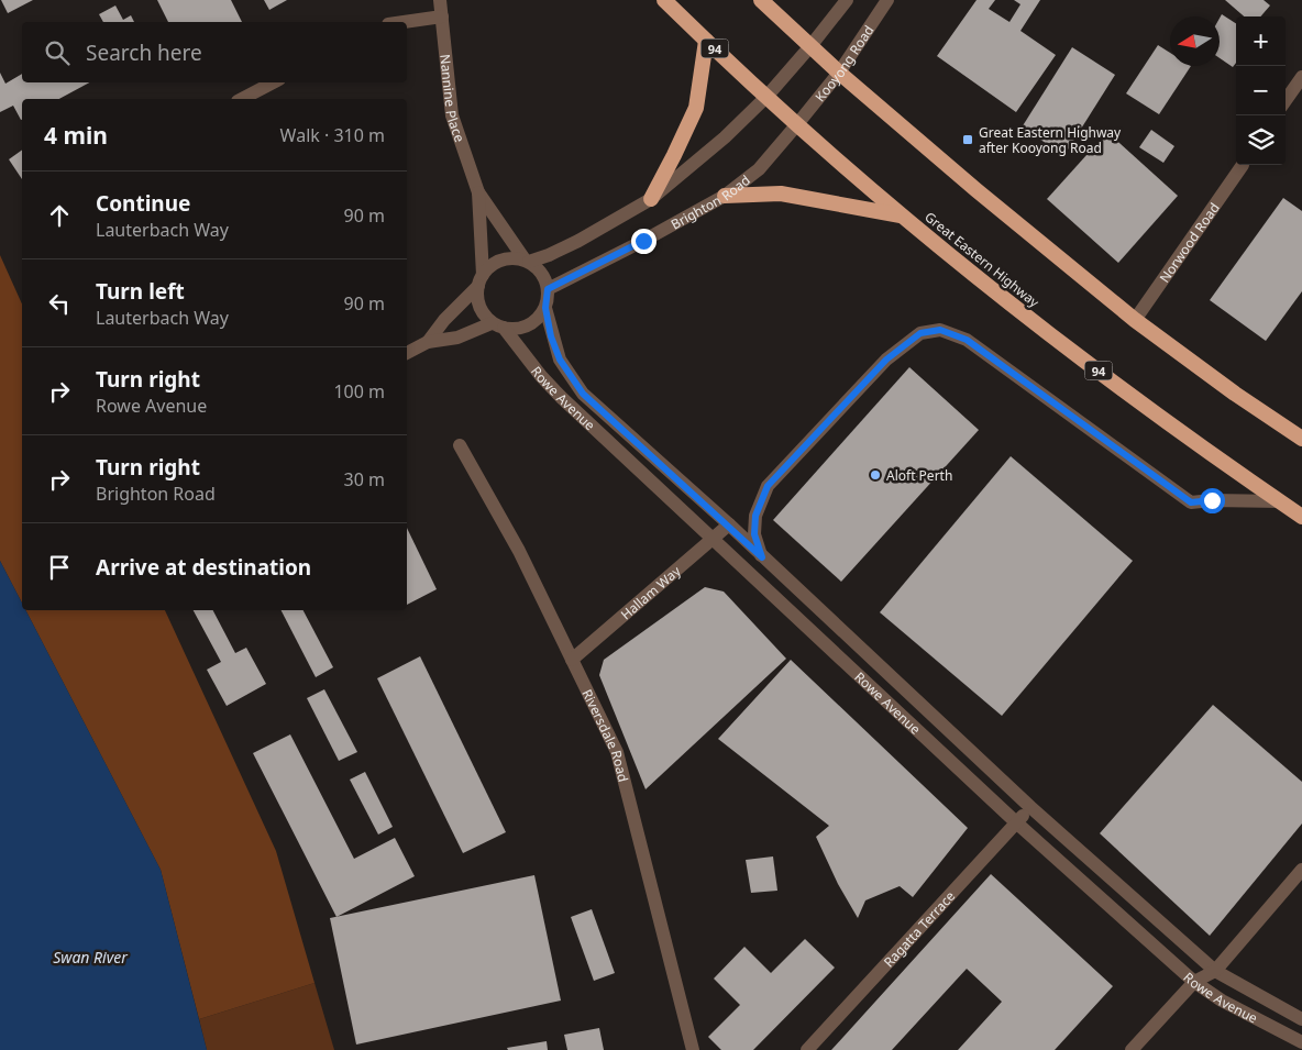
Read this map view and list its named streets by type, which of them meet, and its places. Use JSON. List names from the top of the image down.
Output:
{
  "streets": {
    "highway": ["94", "Great Eastern Highway"],
    "street": [
      "Kooyong Road",
      "Nannine Place",
      "Brighton Road",
      "Norwood Road",
      "Rowe Avenue",
      "Hallam Way",
      "Riversdale Road",
      "Ragatta Terrace"
    ]
  },
  "crossings": [
    ["Kooyong Road", "Brighton Road"],
    ["Kooyong Road", "Great Eastern Highway"],
    ["Nannine Place", "Brighton Road"],
    ["Nannine Place", "Rowe Avenue"],
    ["Brighton Road", "Great Eastern Highway"],
    ["Brighton Road", "Rowe Avenue"],
    ["Rowe Avenue", "Hallam Way"],
    ["Rowe Avenue", "Ragatta Terrace"],
    ["Hallam Way", "Riversdale Road"]
  ],
  "water": ["Swan River"],
  "places": {
    "transit": ["Great Eastern Highway after Kooyong Road"],
    "other": ["Aloft Perth"]
  },
  "north": "left",
  "page": {
    "map_buttons": ["+", "−"],
    "search": "Search here",
    "heading": ["4 min", "Walk · 310 m"],
    "list": [
      ["Continue", "Lauterbach Way", "90 m"],
      ["Turn left", "Lauterbach Way", "90 m"],
      ["Turn right", "Rowe Avenue", "100 m"],
      ["Turn right", "Brighton Road", "30 m"],
      "Arrive at destination"
    ]
  }
}
